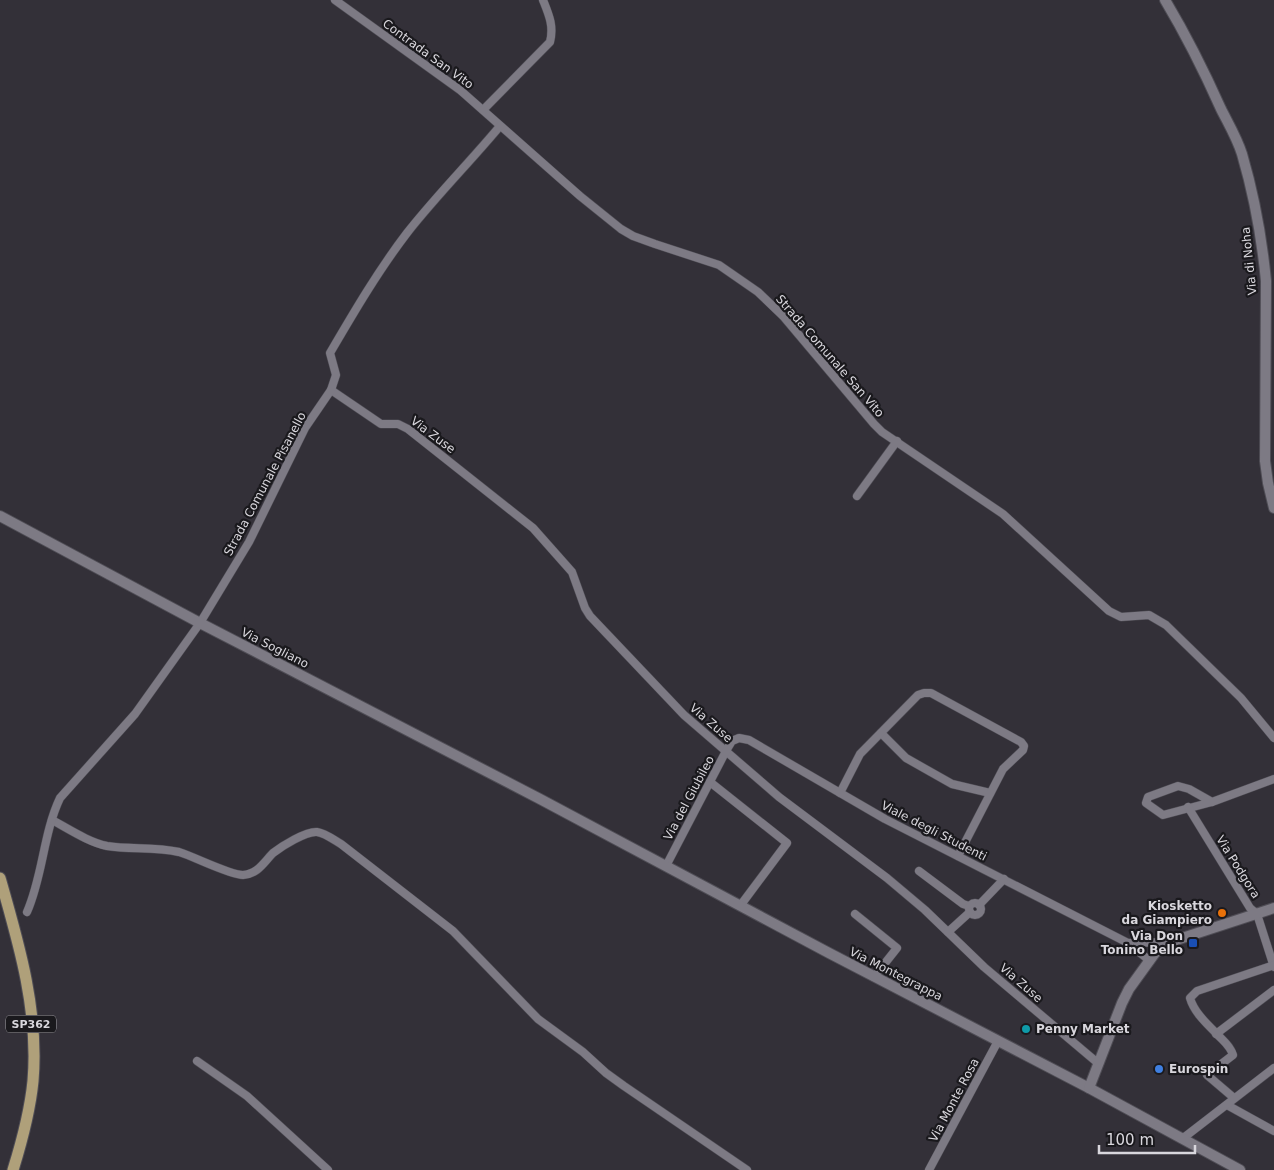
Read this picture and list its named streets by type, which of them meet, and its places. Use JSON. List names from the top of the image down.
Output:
{
  "streets": {
    "main road": [
      "Via di Noha",
      "Via Sogliano",
      "Via Montegrappa",
      "SP362"
    ],
    "street": [
      "Contrada San Vito",
      "Strada Comunale San Vito",
      "Via Zuse",
      "Strada Comunale Pisanello",
      "Via del Giubileo",
      "Viale degli Studenti",
      "Via Podgora",
      "Via Monte Rosa"
    ]
  },
  "crossings": [
    ["Contrada San Vito", "Strada Comunale San Vito"],
    ["Strada Comunale San Vito", "Strada Comunale Pisanello"],
    ["Via Zuse", "Strada Comunale Pisanello"],
    ["Via Zuse", "Via del Giubileo"],
    ["Strada Comunale Pisanello", "Via Sogliano"],
    ["Via Sogliano", "Via Montegrappa"],
    ["Via del Giubileo", "Viale degli Studenti"],
    ["Via del Giubileo", "Via Montegrappa"],
    ["Via Montegrappa", "Via Monte Rosa"]
  ],
  "places": {
    "other": ["Kiosketto da Giampiero", "Penny Market", "Eurospin"],
    "transit": ["Via Don Tonino Bello"]
  },
  "scale_bar": "100 m"
}
